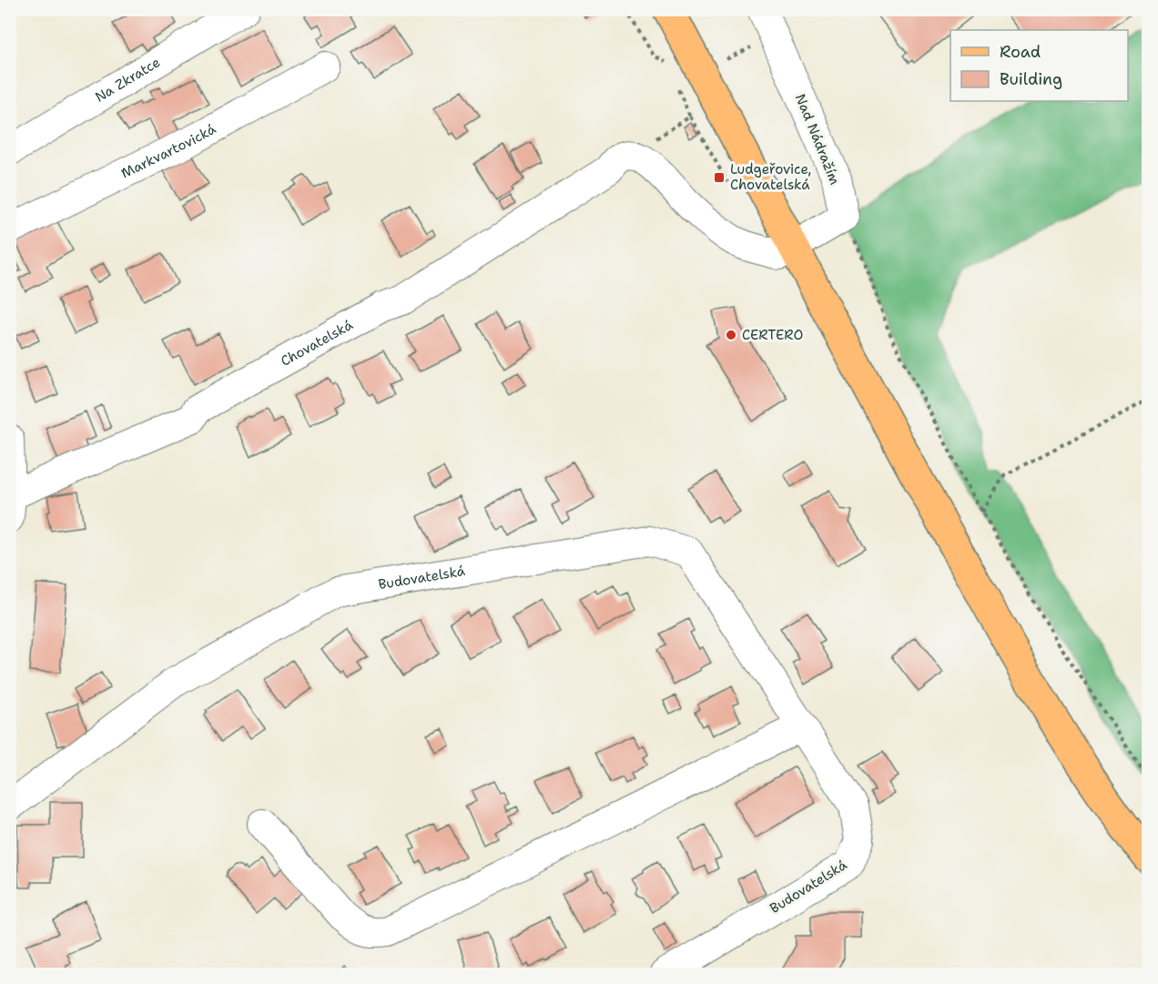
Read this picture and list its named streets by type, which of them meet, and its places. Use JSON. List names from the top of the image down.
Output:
{
  "streets": {
    "street": [
      "Na Zkratce",
      "Nad Nádražím",
      "Markvartovická",
      "Chovatelská",
      "Budovatelská"
    ]
  },
  "places": {
    "transit": ["Ludgeřovice, Chovatelská"],
    "other": ["CERTERO"]
  },
  "legend": ["Road", "Building"]
}
